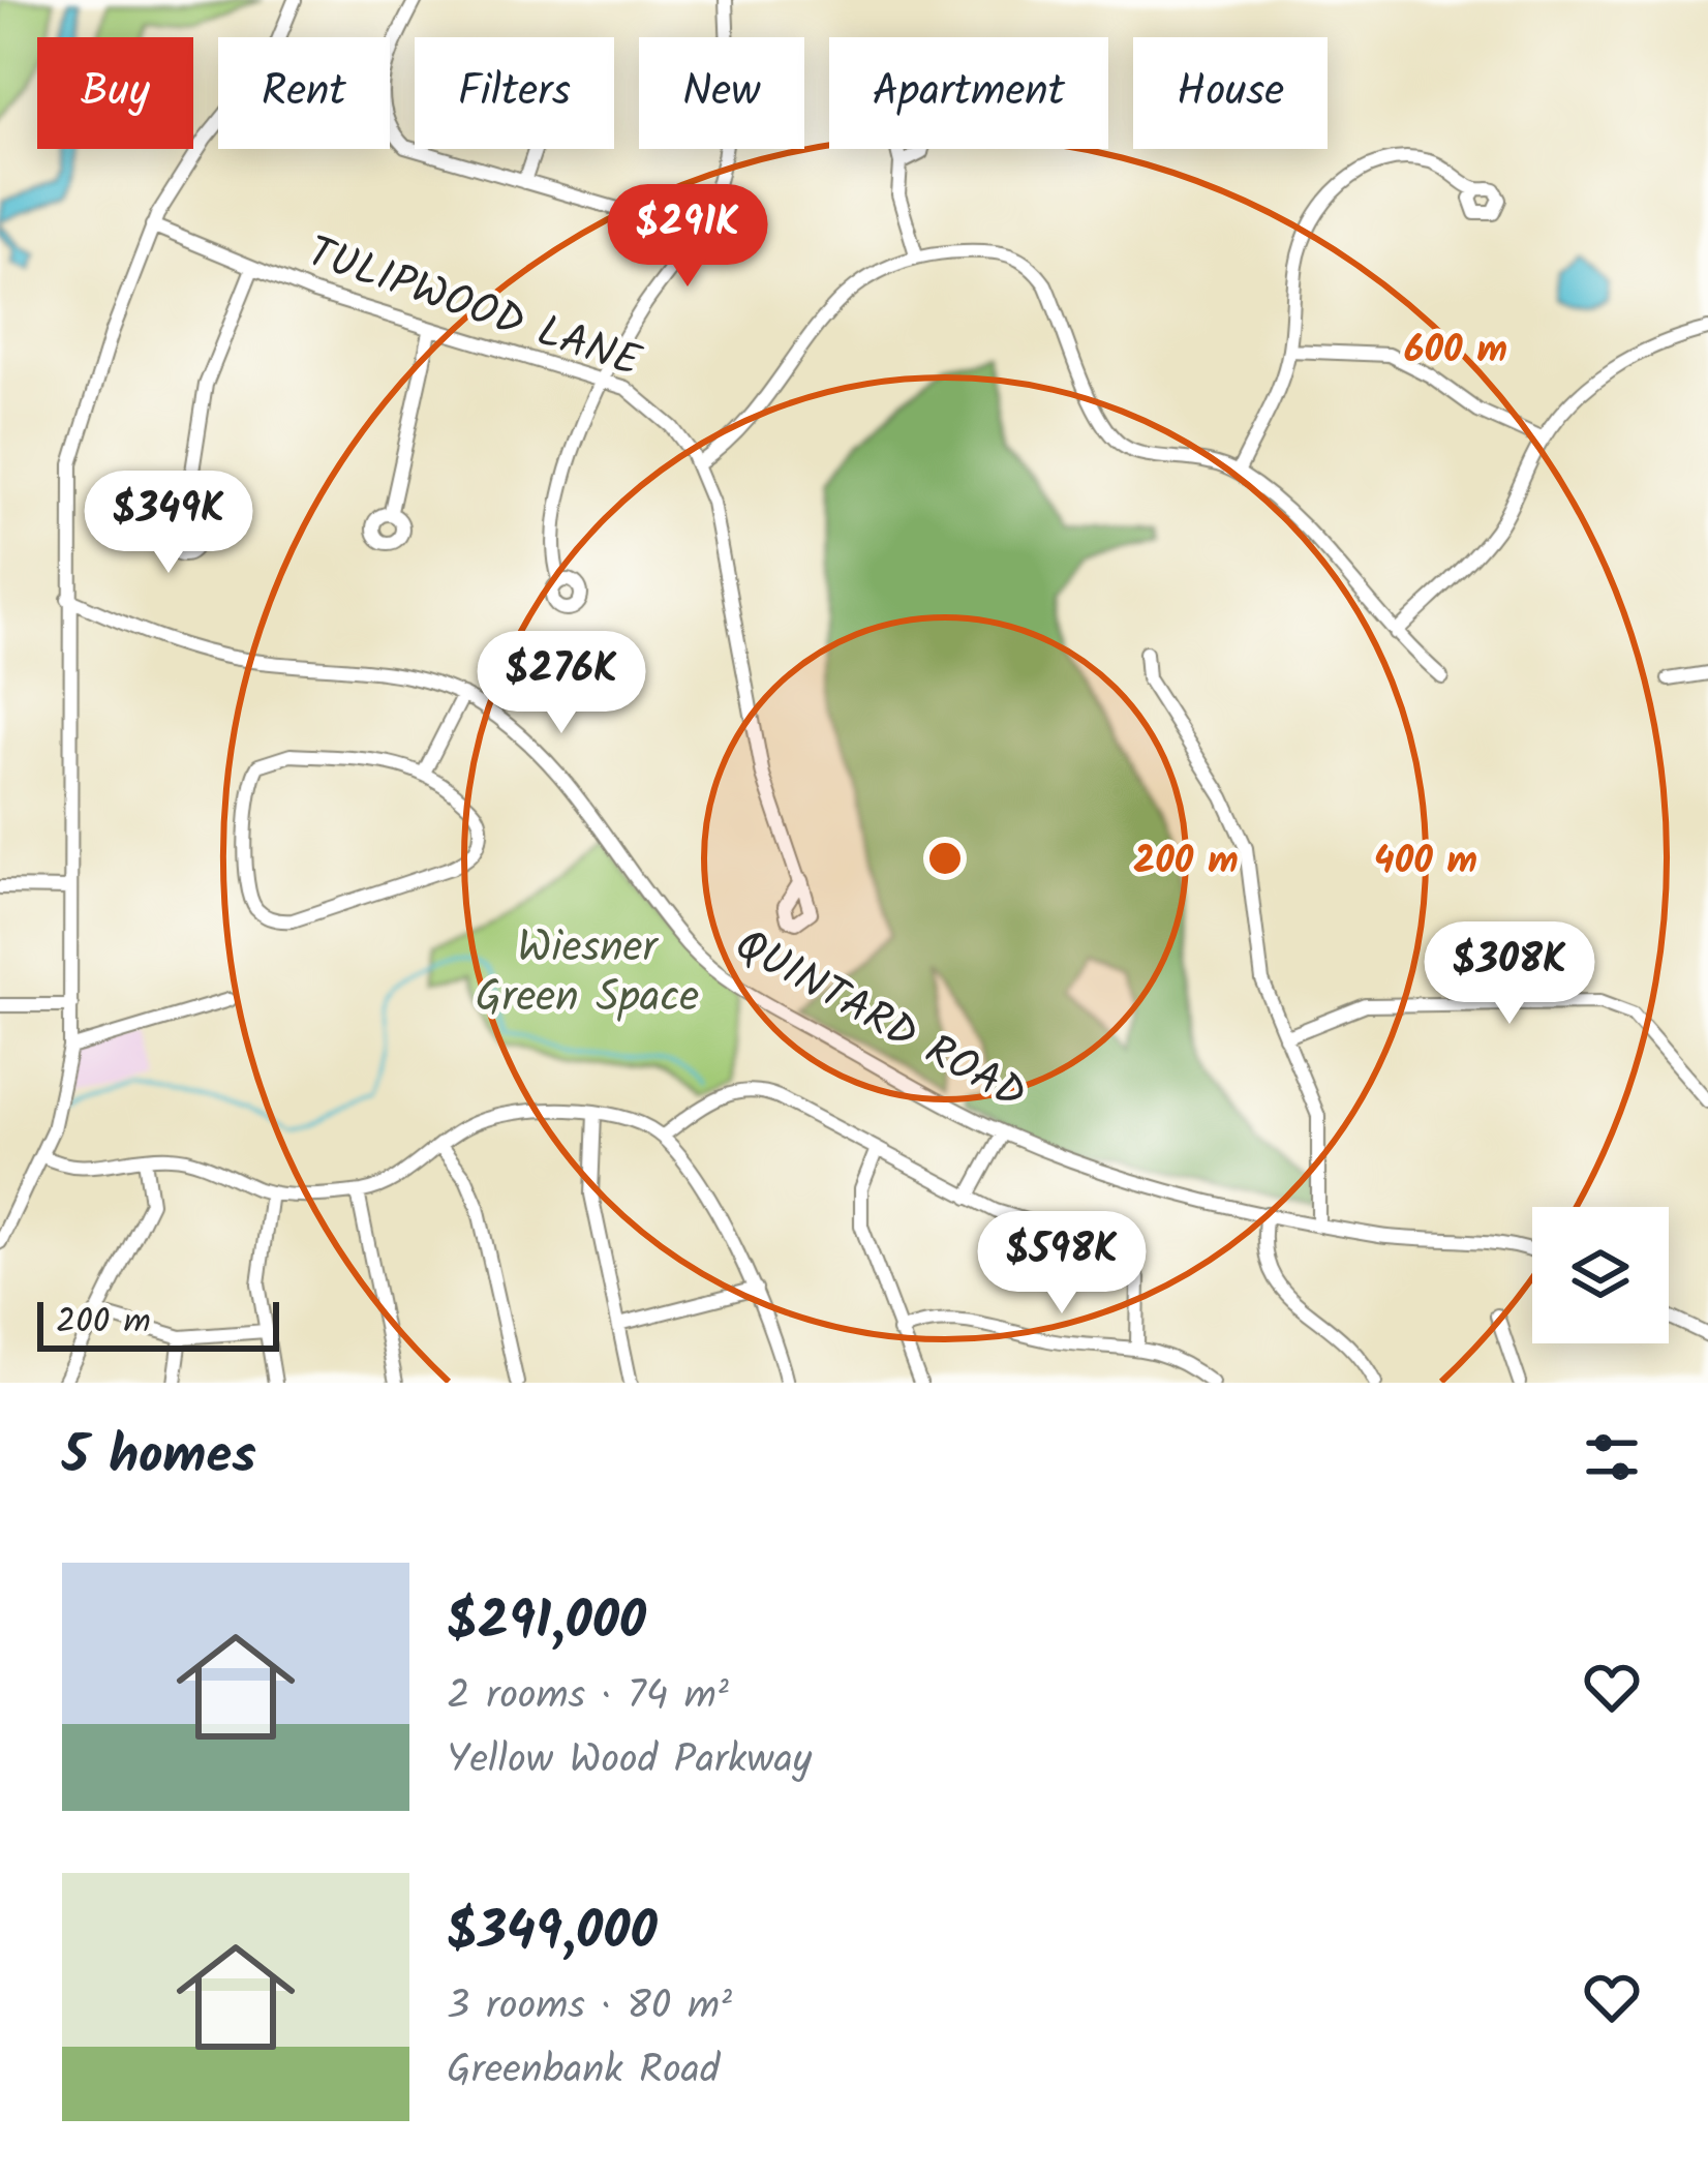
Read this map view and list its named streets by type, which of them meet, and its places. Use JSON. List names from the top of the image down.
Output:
{
  "streets": {
    "street": ["TULIPWOOD LANE", "QUINTARD ROAD"]
  },
  "parks": ["Wiesner Green Space"],
  "scale_bar": "200 m",
  "page": {
    "chip": [
      "Buy",
      "Rent",
      "Filters",
      "New",
      "Apartment",
      "House"
    ],
    "price": [
      "$291K",
      "$349K",
      "$276K",
      "$308K",
      "$598K"
    ],
    "scale": "200 m",
    "heading": "5 homes",
    "list": [
      {
        "name": "$291,000",
        "note": "2 rooms · 74 m² · Yellow Wood Parkway"
      },
      {
        "name": "$349,000",
        "note": "3 rooms · 80 m² · Greenbank Road"
      }
    ]
  },
  "rings": ["600 m", "200 m", "400 m"]
}
